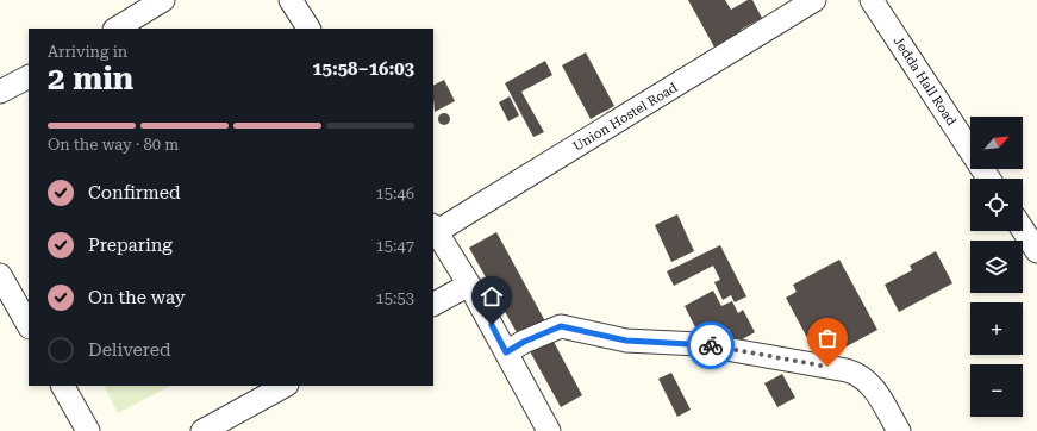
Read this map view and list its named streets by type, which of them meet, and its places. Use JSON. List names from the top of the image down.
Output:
{
  "streets": {
    "street": ["Jedda Hall Road", "Union Hostel Road"]
  },
  "north": "top right",
  "page": {
    "heading": ["2 min", "Arriving in", "15:58–16:03"],
    "bar": "On the way · 80 m",
    "map_buttons": ["+", "−"],
    "list": [
      ["Confirmed", "15:46"],
      ["Preparing", "15:47"],
      ["On the way", "15:53"],
      "Delivered"
    ]
  }
}
